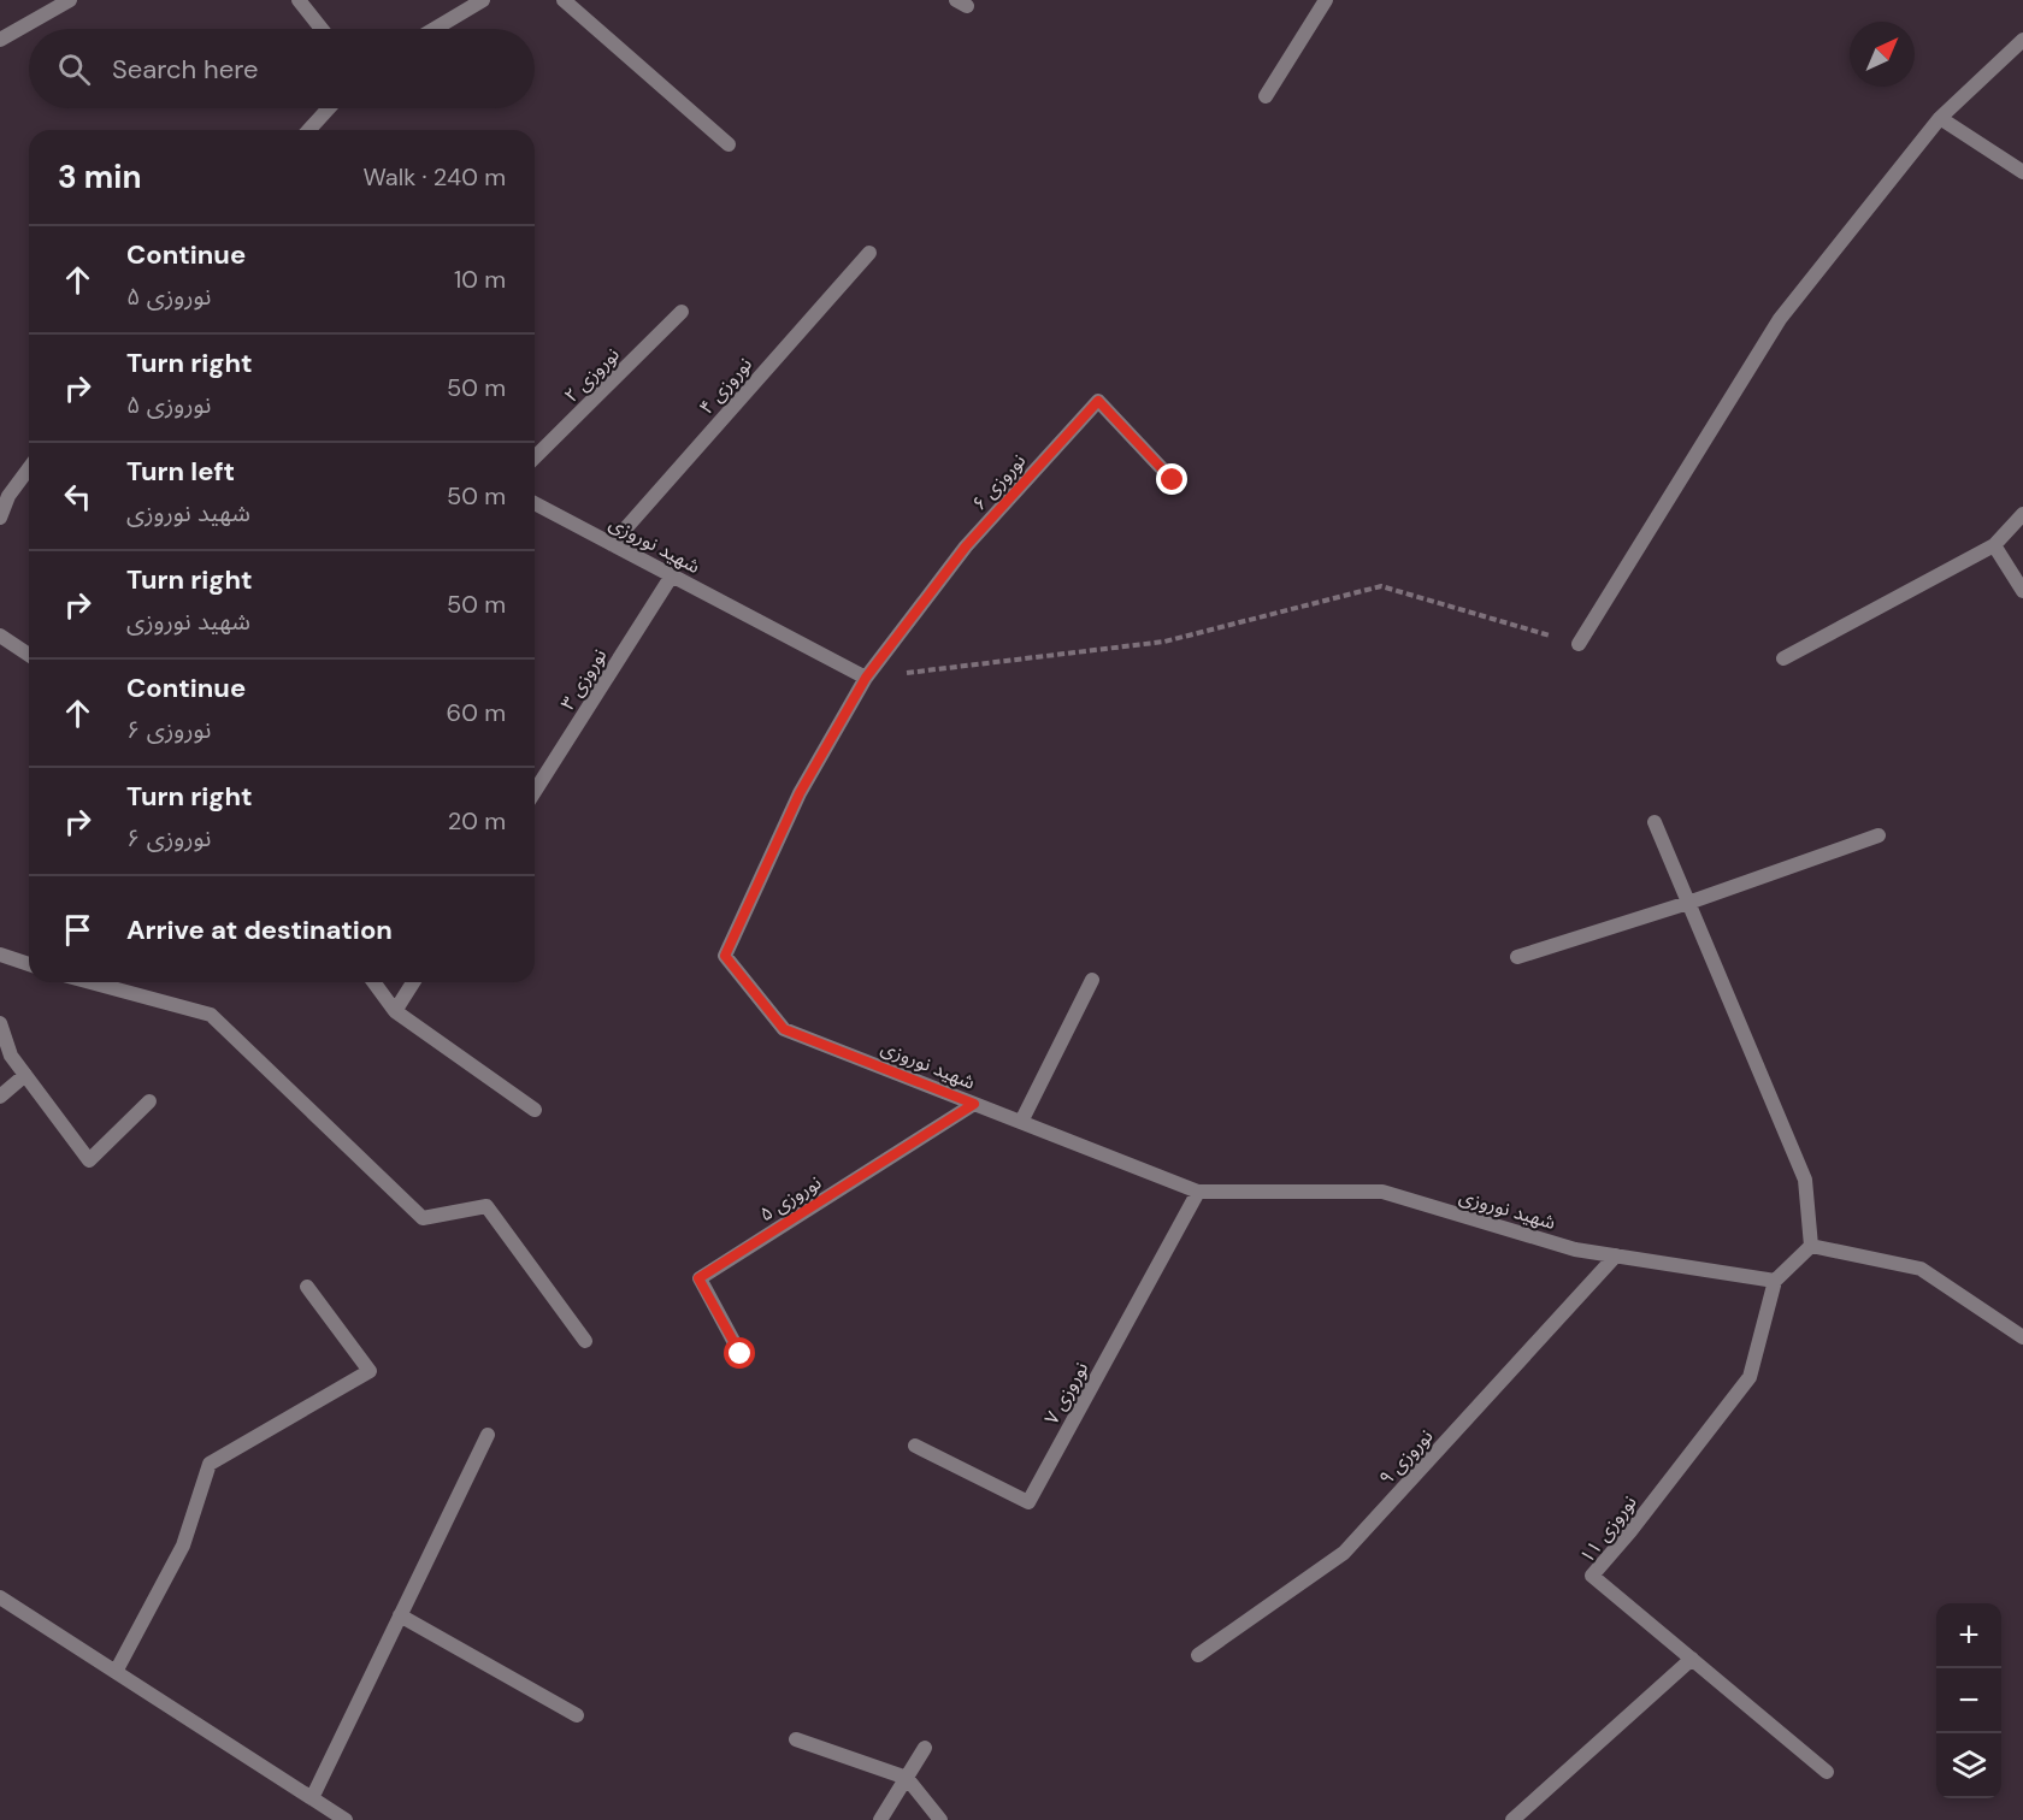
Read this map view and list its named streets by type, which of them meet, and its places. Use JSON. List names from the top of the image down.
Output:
{
  "streets": {
    "street": [
      "نوروزی ۲",
      "نوروزی ۴",
      "نوروزی ۶",
      "شهید نوروزی",
      "نوروزی ۳",
      "نوروزی ۵",
      "نوروزی ۷",
      "نوروزی ۹",
      "نوروزی ۱۱"
    ]
  },
  "crossings": [
    ["نوروزی ۴", "شهید نوروزی"],
    ["نوروزی ۶", "شهید نوروزی"],
    ["شهید نوروزی", "نوروزی ۳"],
    ["شهید نوروزی", "نوروزی ۵"],
    ["شهید نوروزی", "نوروزی ۷"],
    ["شهید نوروزی", "نوروزی ۹"],
    ["شهید نوروزی", "نوروزی ۱۱"]
  ],
  "north": "top right",
  "page": {
    "search": "Search here",
    "heading": ["3 min", "Walk · 240 m"],
    "list": [
      ["Continue", "نوروزی ۵", "10 m"],
      ["Turn right", "نوروزی ۵", "50 m"],
      ["Turn left", "شهید نوروزی", "50 m"],
      ["Turn right", "شهید نوروزی", "50 m"],
      ["Continue", "نوروزی ۶", "60 m"],
      ["Turn right", "نوروزی ۶", "20 m"],
      "Arrive at destination"
    ],
    "map_buttons": ["+", "−"]
  }
}
